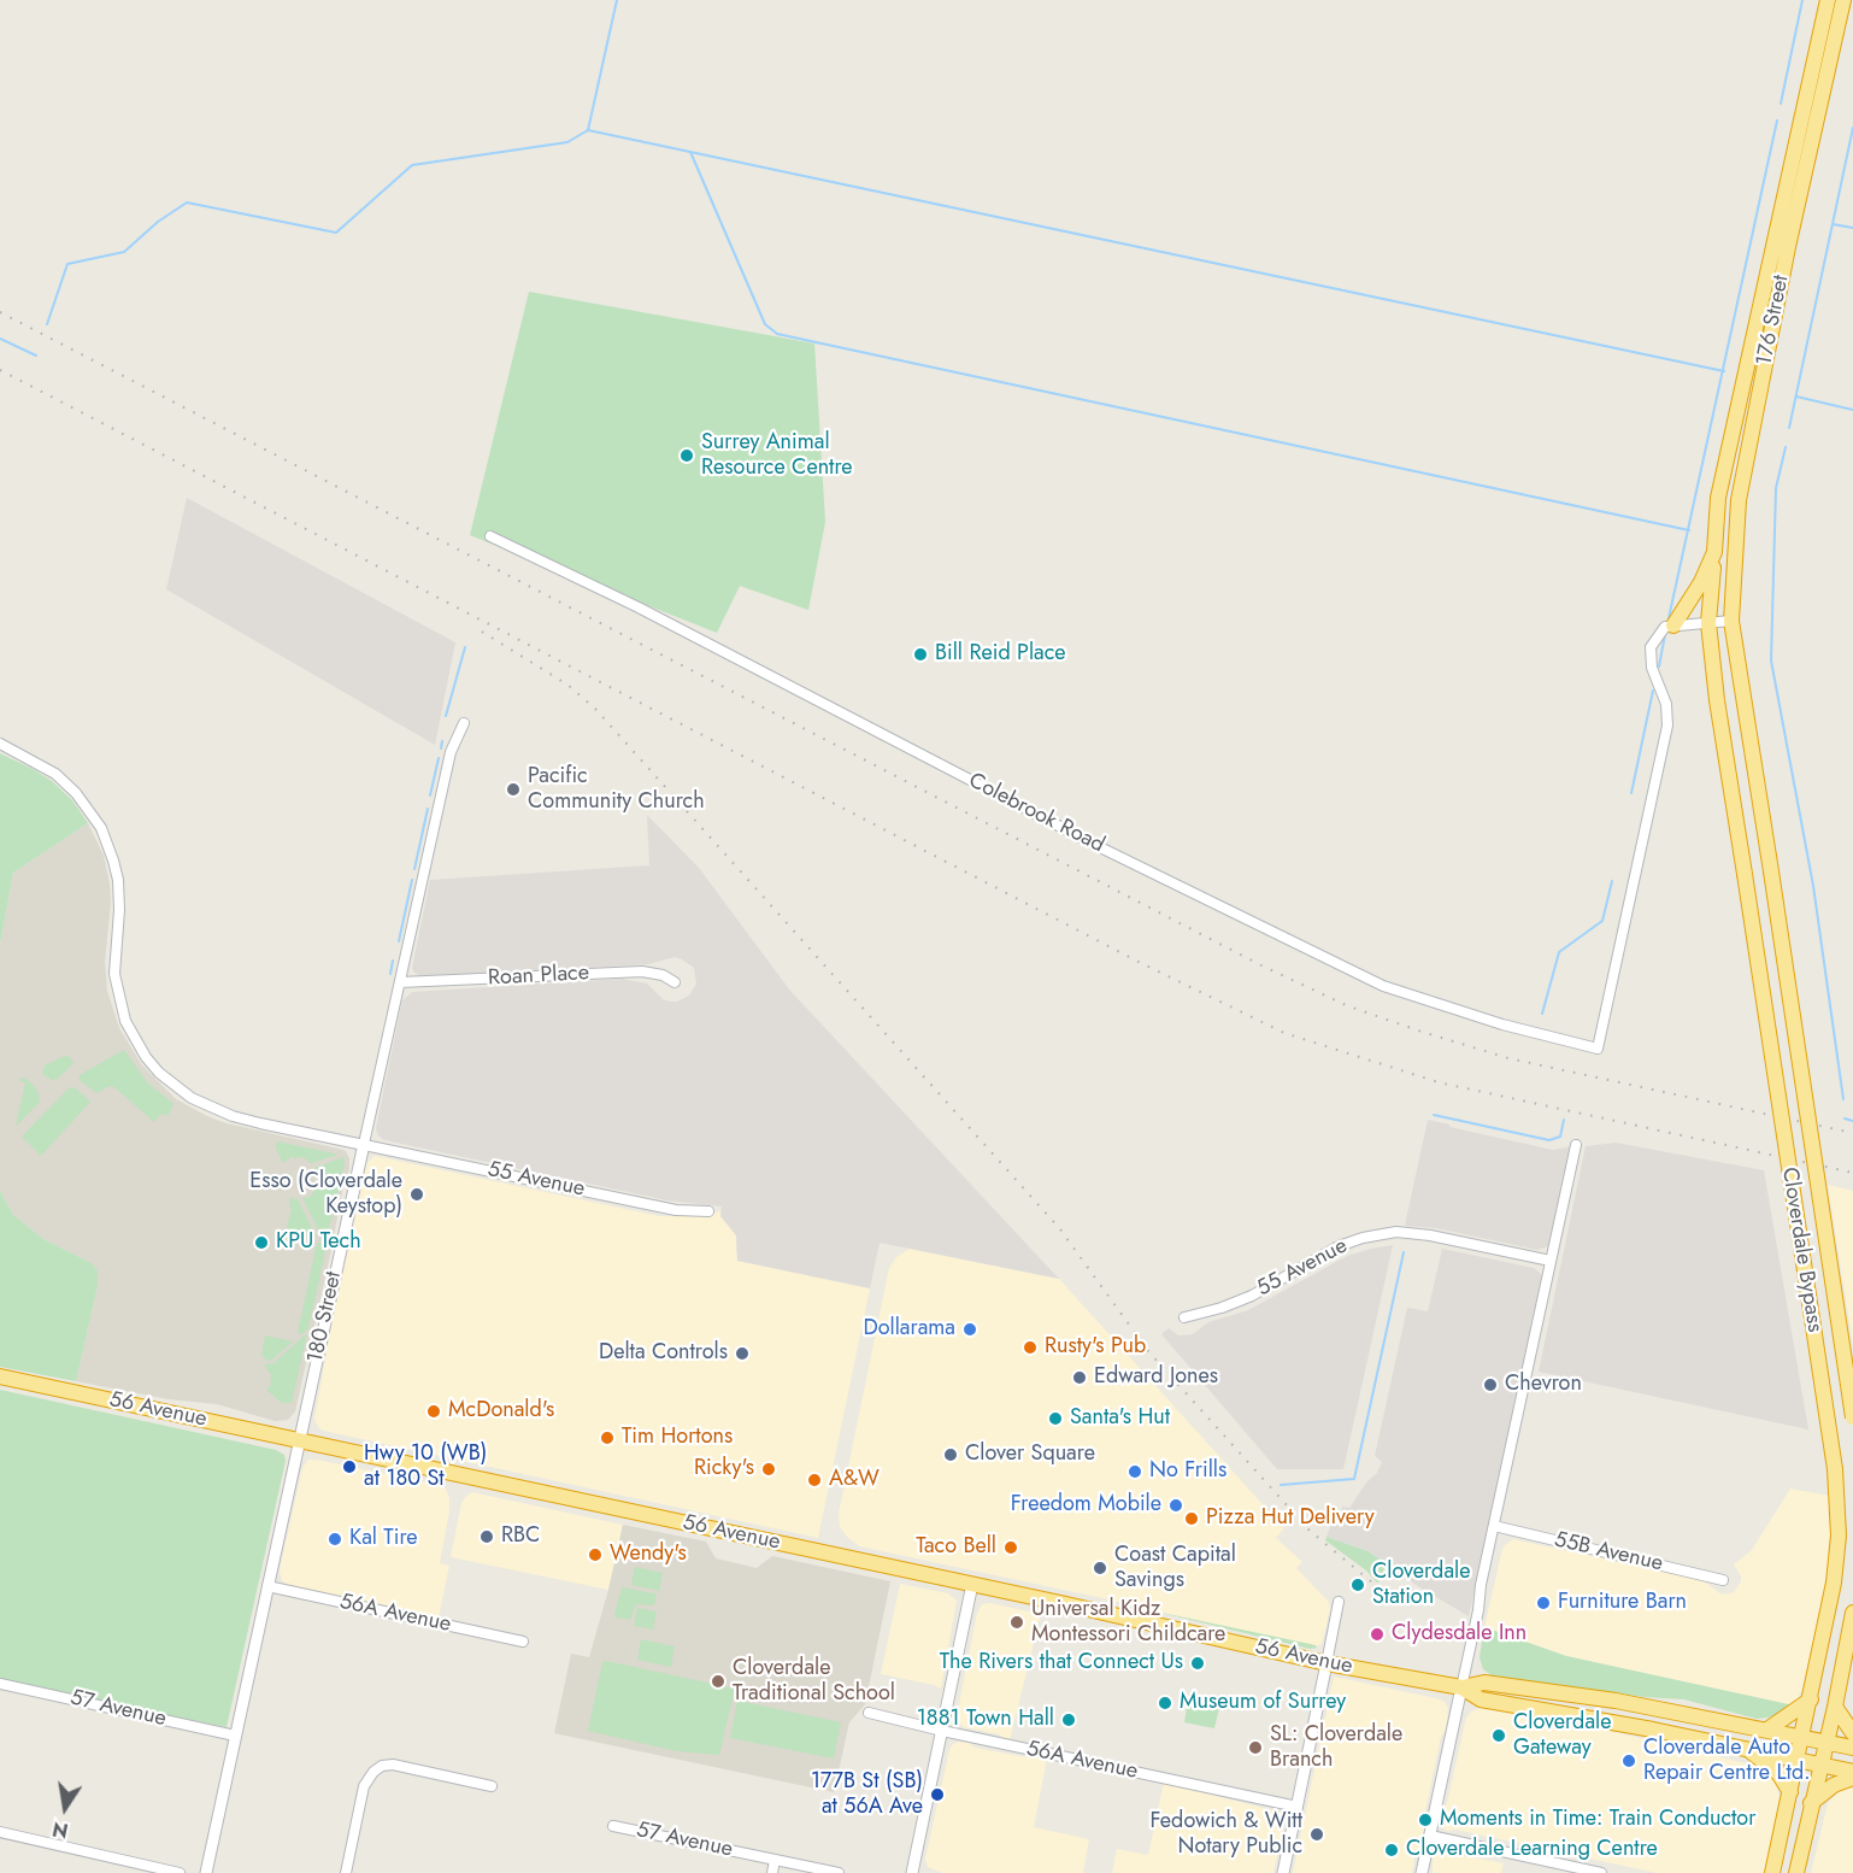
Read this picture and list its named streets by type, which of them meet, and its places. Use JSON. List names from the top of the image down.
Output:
{
  "streets": {
    "highway": ["176 Street", "Cloverdale Bypass", "56 Avenue"],
    "street": [
      "Colebrook Road",
      "Roan Place",
      "55 Avenue",
      "180 Street",
      "55B Avenue",
      "56A Avenue",
      "57 Avenue"
    ]
  },
  "crossings": [
    ["176 Street", "Cloverdale Bypass"],
    ["Roan Place", "180 Street"],
    ["55 Avenue", "180 Street"],
    ["Cloverdale Bypass", "56 Avenue"],
    ["180 Street", "56 Avenue"],
    ["180 Street", "56A Avenue"],
    ["180 Street", "57 Avenue"]
  ],
  "places": [
    "Surrey Animal Resource Centre",
    "Bill Reid Place",
    "Pacific Community Church",
    "Esso (Cloverdale Keystop)",
    "KPU Tech",
    "Dollarama",
    "Rusty's Pub",
    "Delta Controls",
    "Edward Jones",
    "Chevron",
    "McDonald's",
    "Santa's Hut",
    "Tim Hortons",
    "Clover Square",
    "Hwy 10 (WB) at 180 St",
    "Ricky's",
    "No Frills",
    "A&W",
    "Freedom Mobile",
    "Pizza Hut Delivery",
    "RBC",
    "Kal Tire",
    "Taco Bell",
    "Wendy's",
    "Coast Capital Savings",
    "Cloverdale Station",
    "Furniture Barn",
    "Universal Kidz Montessori Childcare",
    "Clydesdale Inn",
    "The Rivers that Connect Us",
    "Cloverdale Traditional School",
    "Museum of Surrey",
    "1881 Town Hall",
    "Cloverdale Gateway",
    "SL: Cloverdale Branch",
    "Cloverdale Auto Repair Centre Ltd.",
    "177B St (SB) at 56A Ave",
    "Moments in Time: Train Conductor",
    "Fedowich & Witt Notary Public",
    "Cloverdale Learning Centre"
  ],
  "north": "bottom"
}
